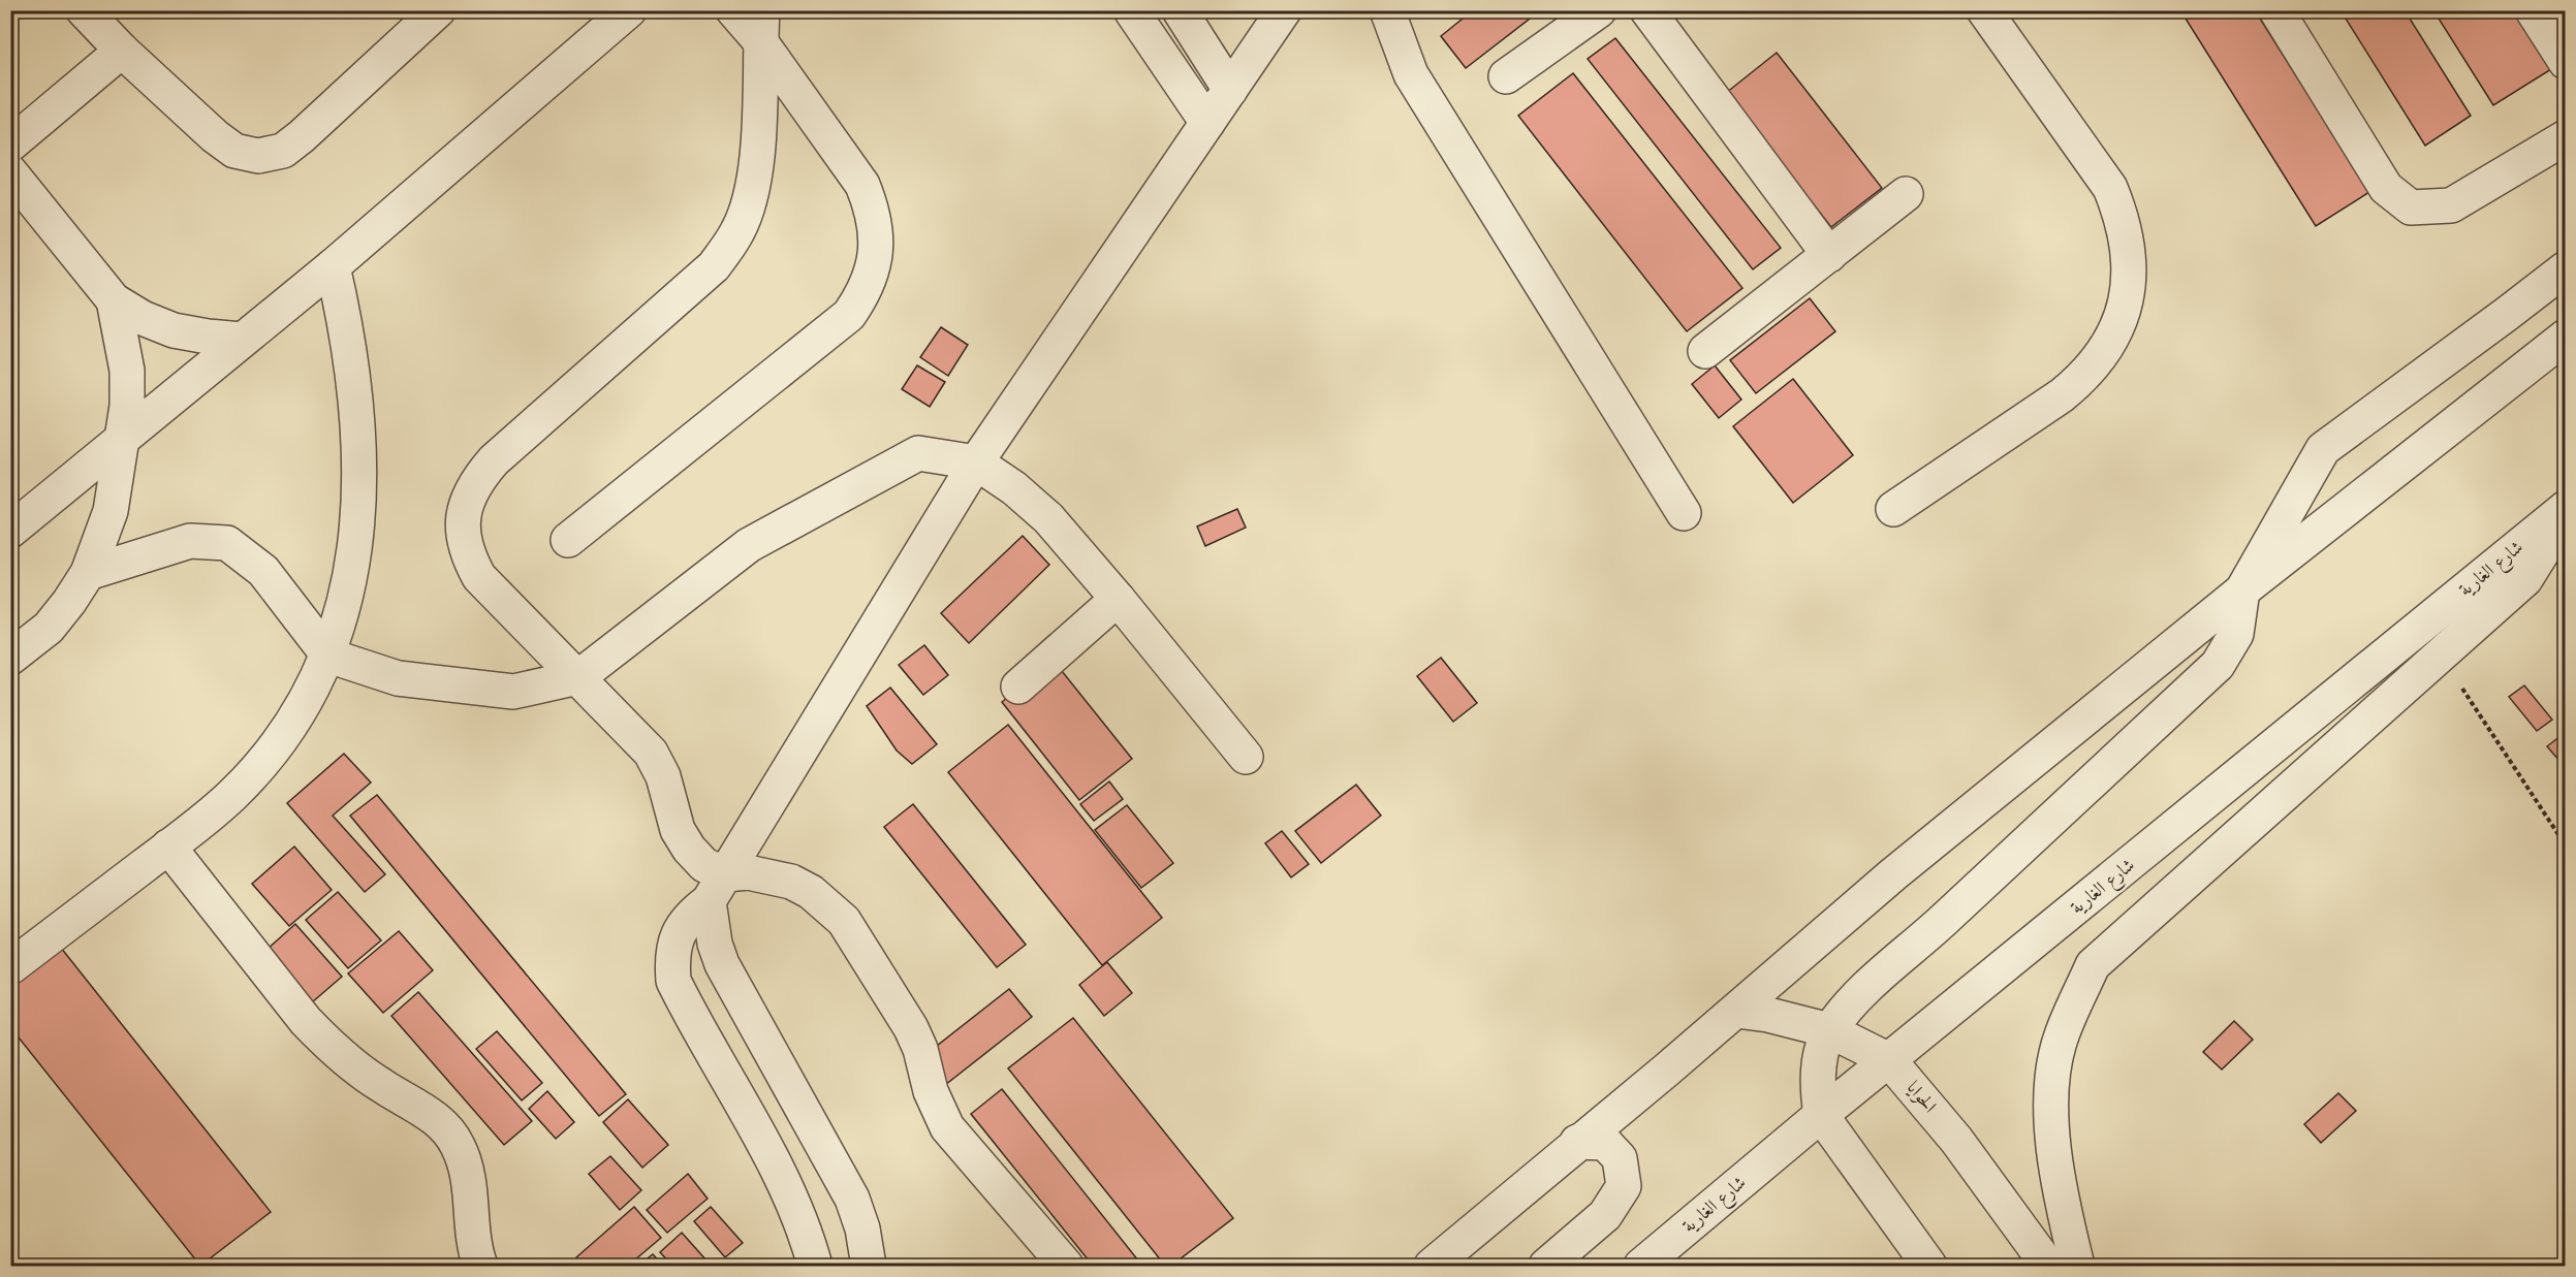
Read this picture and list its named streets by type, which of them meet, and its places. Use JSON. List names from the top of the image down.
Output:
{
  "streets": {
    "street": ["شارع الغارية", "الحوايا"]
  },
  "crossings": [
    ["شارع الغارية", "الحوايا"]
  ]
}
